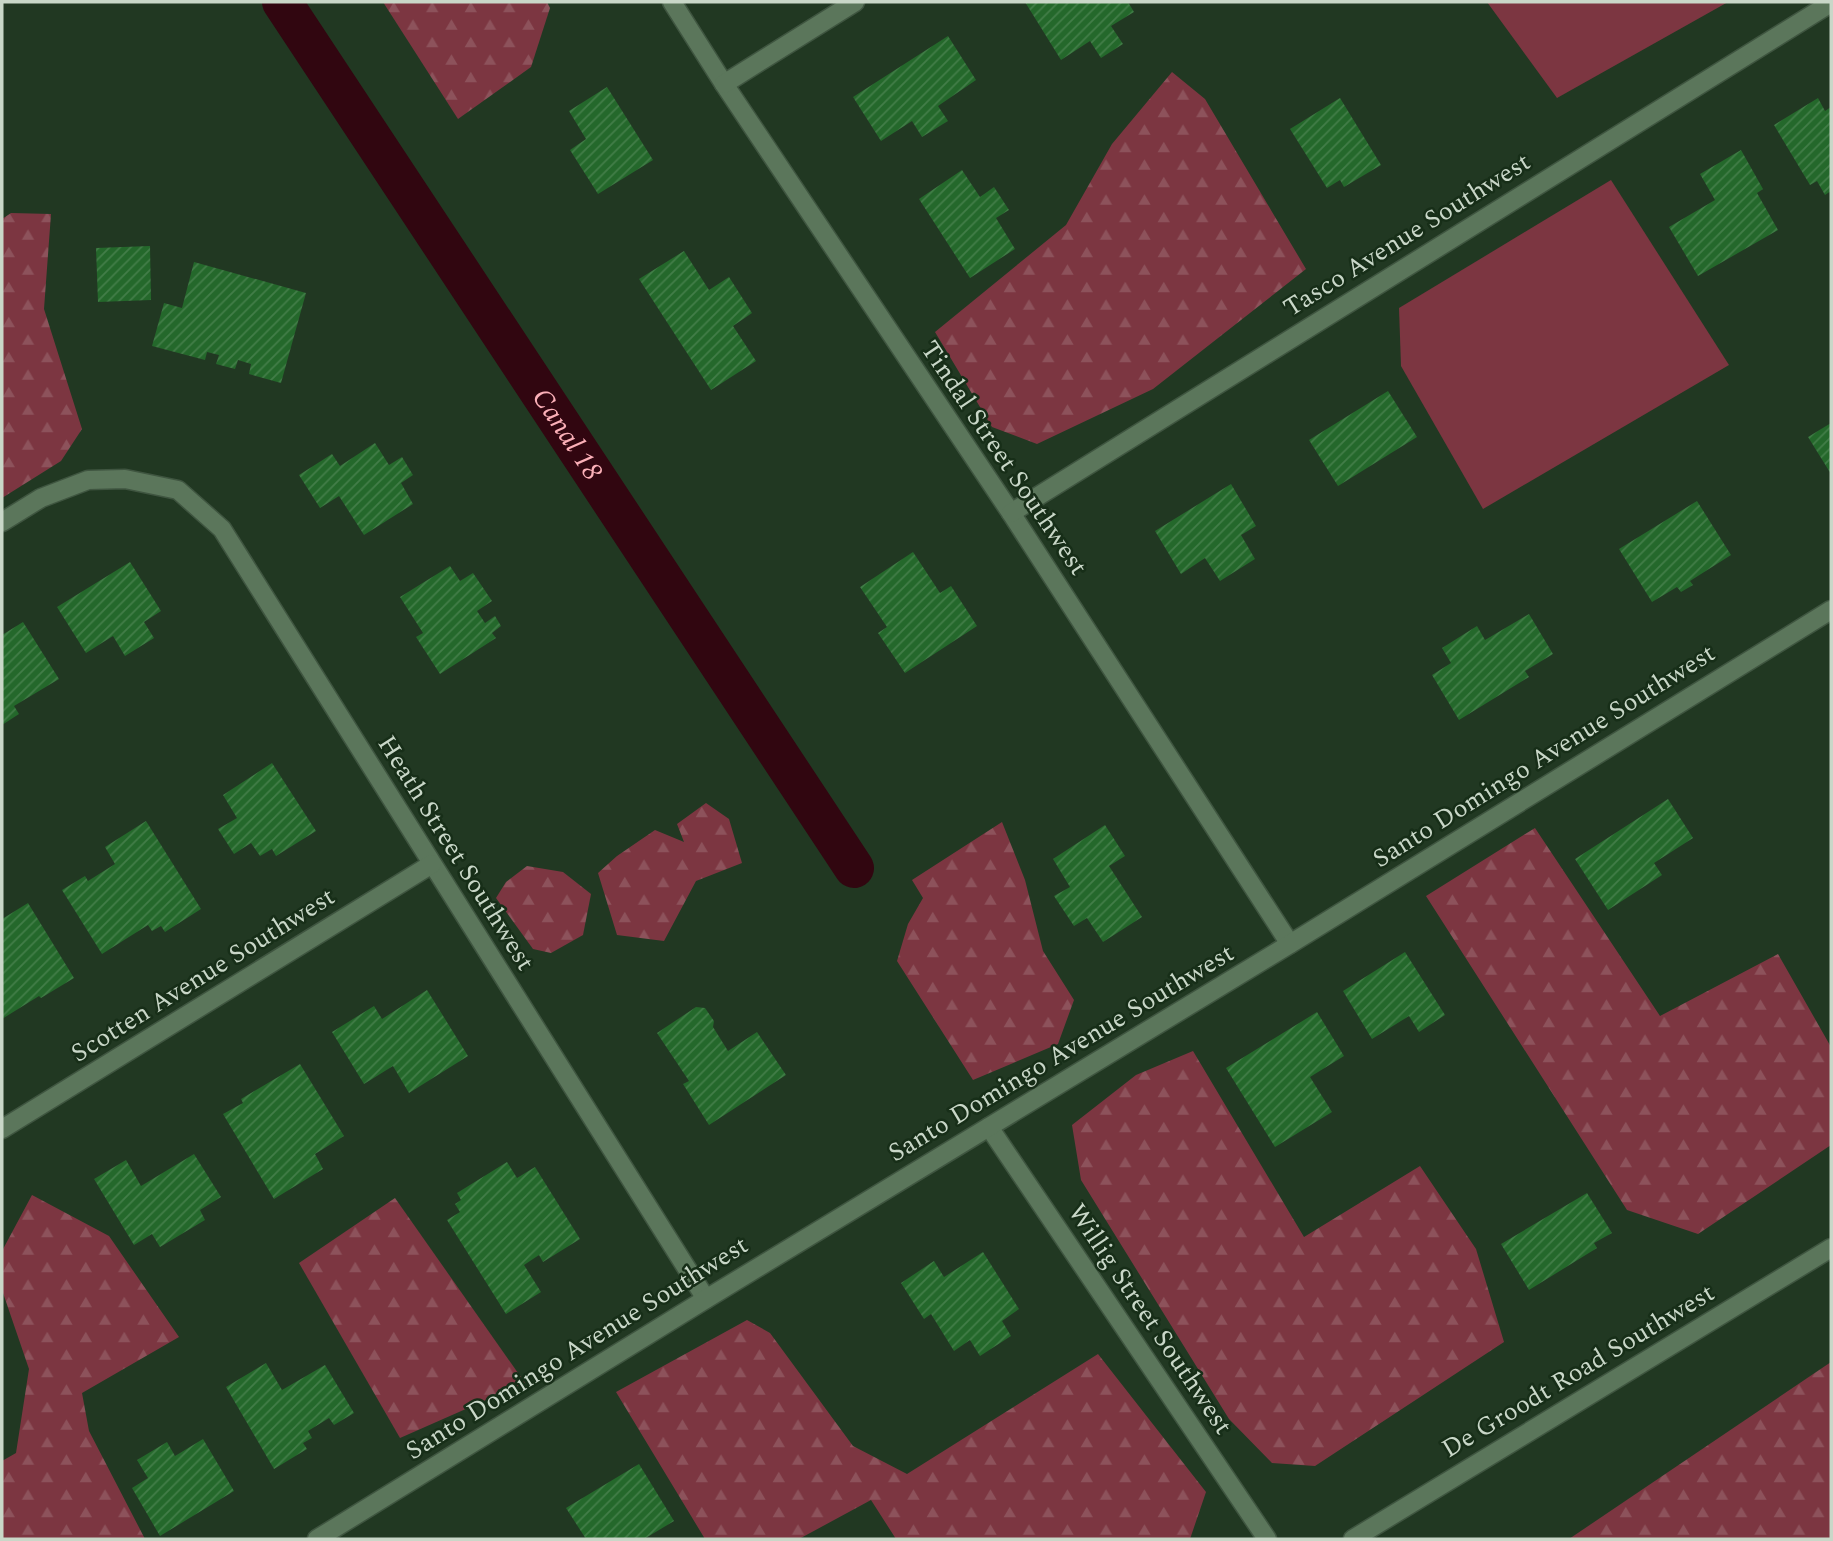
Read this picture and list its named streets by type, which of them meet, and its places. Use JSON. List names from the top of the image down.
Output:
{
  "streets": {
    "street": [
      "Tasco Avenue Southwest",
      "Tindal Street Southwest",
      "Santo Domingo Avenue Southwest",
      "Heath Street Southwest",
      "Scotten Avenue Southwest",
      "Willig Street Southwest",
      "De Groodt Road Southwest"
    ]
  },
  "crossings": [
    ["Tasco Avenue Southwest", "Tindal Street Southwest"],
    ["Tindal Street Southwest", "Santo Domingo Avenue Southwest"],
    ["Santo Domingo Avenue Southwest", "Heath Street Southwest"],
    ["Santo Domingo Avenue Southwest", "Willig Street Southwest"],
    ["Heath Street Southwest", "Scotten Avenue Southwest"]
  ],
  "water": ["Canal 18"]
}
